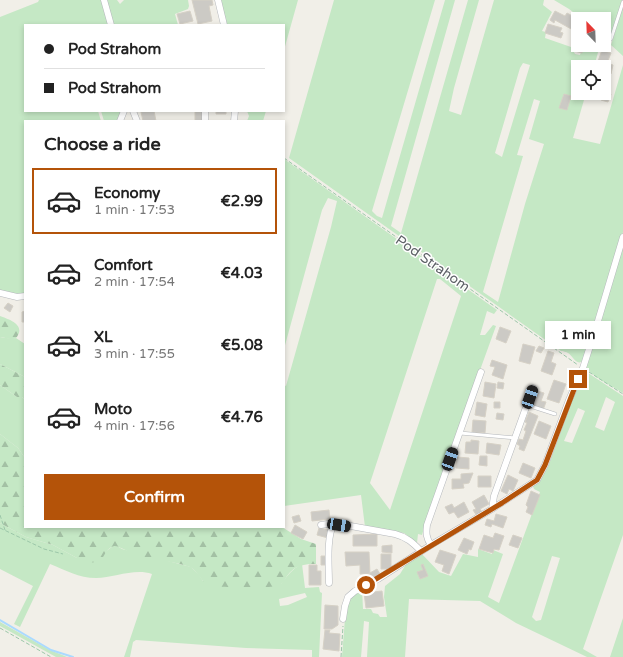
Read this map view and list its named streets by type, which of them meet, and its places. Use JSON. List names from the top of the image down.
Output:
{
  "streets": {
    "path": ["Pod Strahom"]
  },
  "north": "top left",
  "page": {
    "banner": ["Pod Strahom", "Pod Strahom"],
    "heading": "Choose a ride",
    "list": [
      {
        "name": "Economy",
        "note": "1 min · 17:53",
        "value": "€2.99"
      },
      {
        "name": "Comfort",
        "note": "2 min · 17:54",
        "value": "€4.03"
      },
      {
        "name": "XL",
        "note": "3 min · 17:55",
        "value": "€5.08"
      },
      {
        "name": "Moto",
        "note": "4 min · 17:56",
        "value": "€4.76"
      }
    ],
    "bubble": "1 min",
    "buttons": "Confirm"
  }
}
